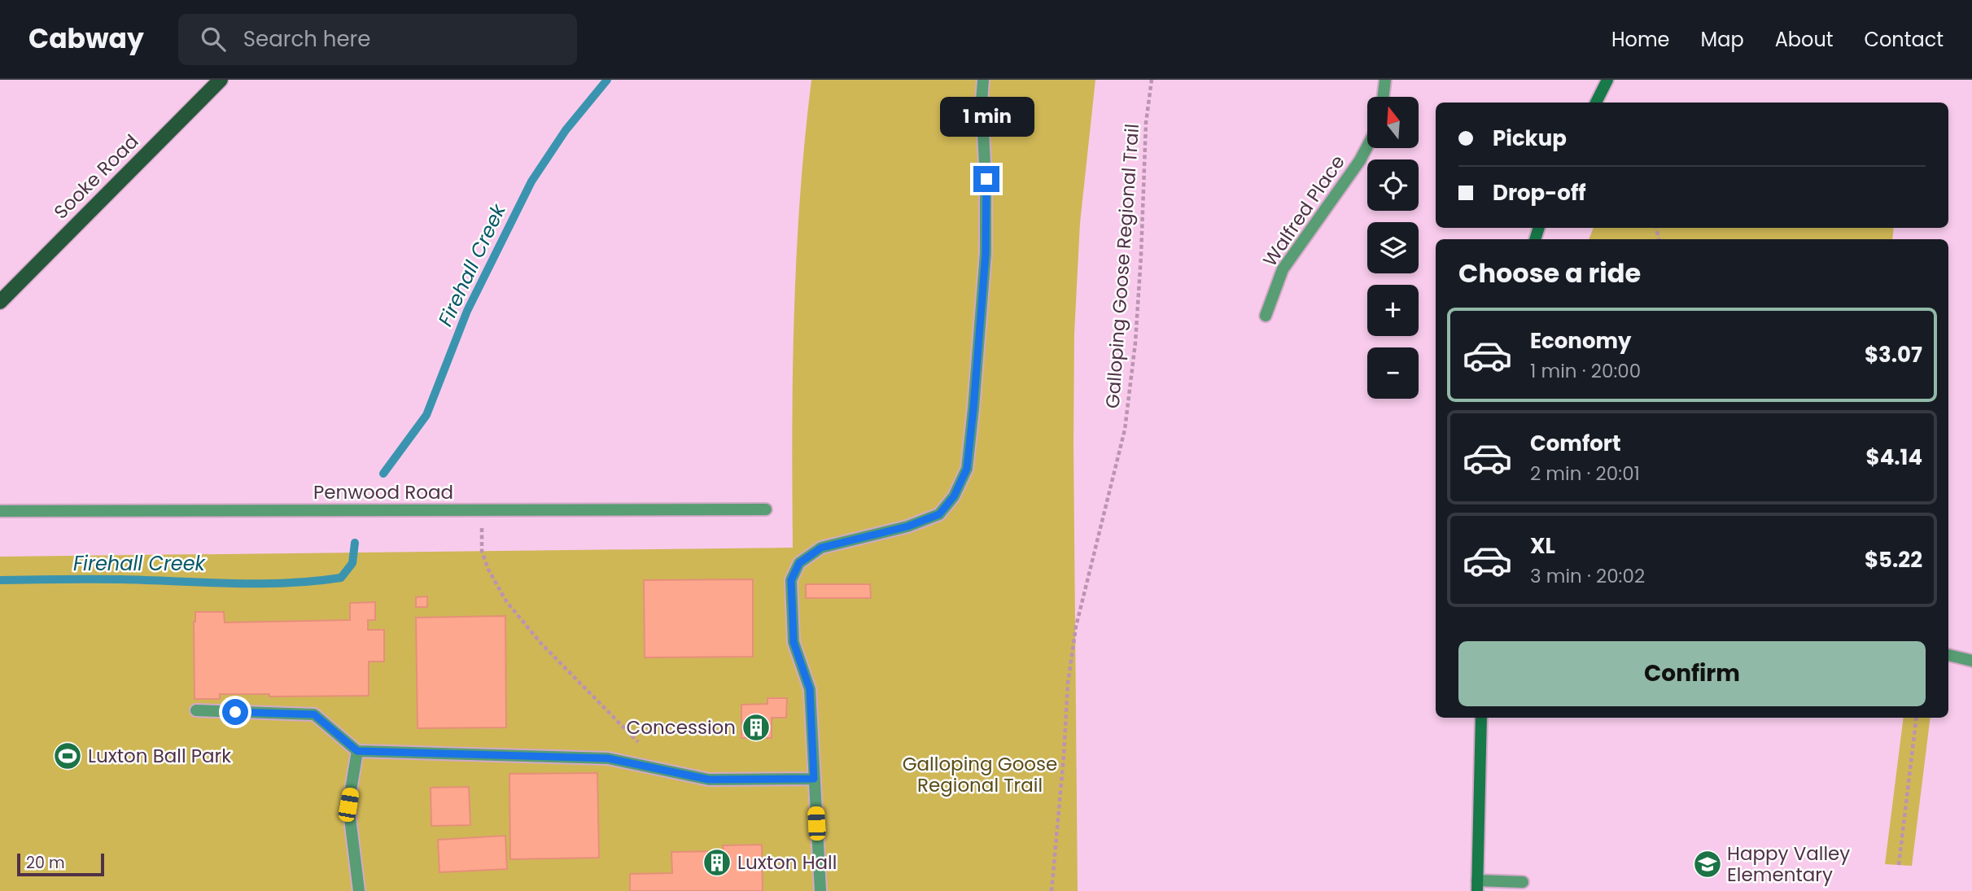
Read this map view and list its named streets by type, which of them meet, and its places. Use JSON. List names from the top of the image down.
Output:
{
  "streets": {
    "main road": ["Sooke Road"],
    "street": ["Walfred Place", "Penwood Road"],
    "path": ["Galloping Goose Regional Trail"]
  },
  "water": ["Firehall Creek"],
  "parks": ["Galloping Goose Regional Trail"],
  "places": {
    "building": ["Concession", "Luxton Hall"],
    "sports": ["Luxton Ball Park"],
    "school or university": ["Happy Valley Elementary"]
  },
  "scale_bar": "20 m",
  "north": "top",
  "page": {
    "header": "Cabway",
    "search": "Search here",
    "nav": [
      "Home",
      "Map",
      "About",
      "Contact"
    ],
    "map_buttons": ["+", "−"],
    "bubble": "1 min",
    "banner": ["Pickup", "Drop-off"],
    "heading": "Choose a ride",
    "list": [
      {
        "name": "Economy",
        "note": "1 min · 20:00",
        "value": "$3.07"
      },
      {
        "name": "Comfort",
        "note": "2 min · 20:01",
        "value": "$4.14"
      },
      {
        "name": "XL",
        "note": "3 min · 20:02",
        "value": "$5.22"
      }
    ],
    "buttons": "Confirm",
    "scale": "20 m"
  }
}
